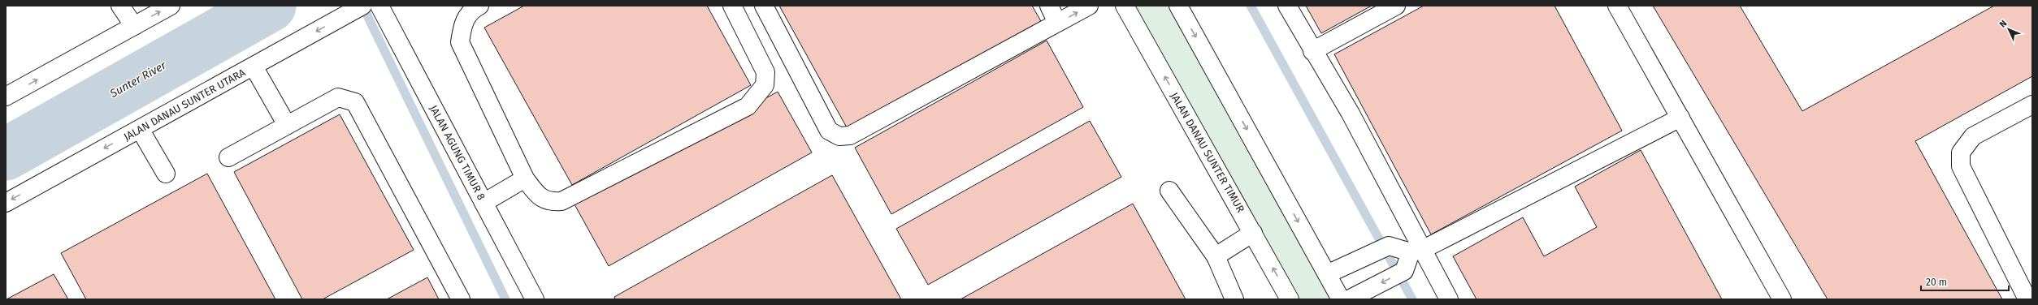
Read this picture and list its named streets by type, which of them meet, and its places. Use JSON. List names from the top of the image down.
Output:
{
  "streets": {
    "main road": ["JALAN DANAU SUNTER UTARA", "JALAN AGUNG TIMUR 8", "JALAN DANAU SUNTER TIMUR"]
  },
  "water": ["Sunter River"],
  "scale_bar": "20 m",
  "north": "top left"
}
